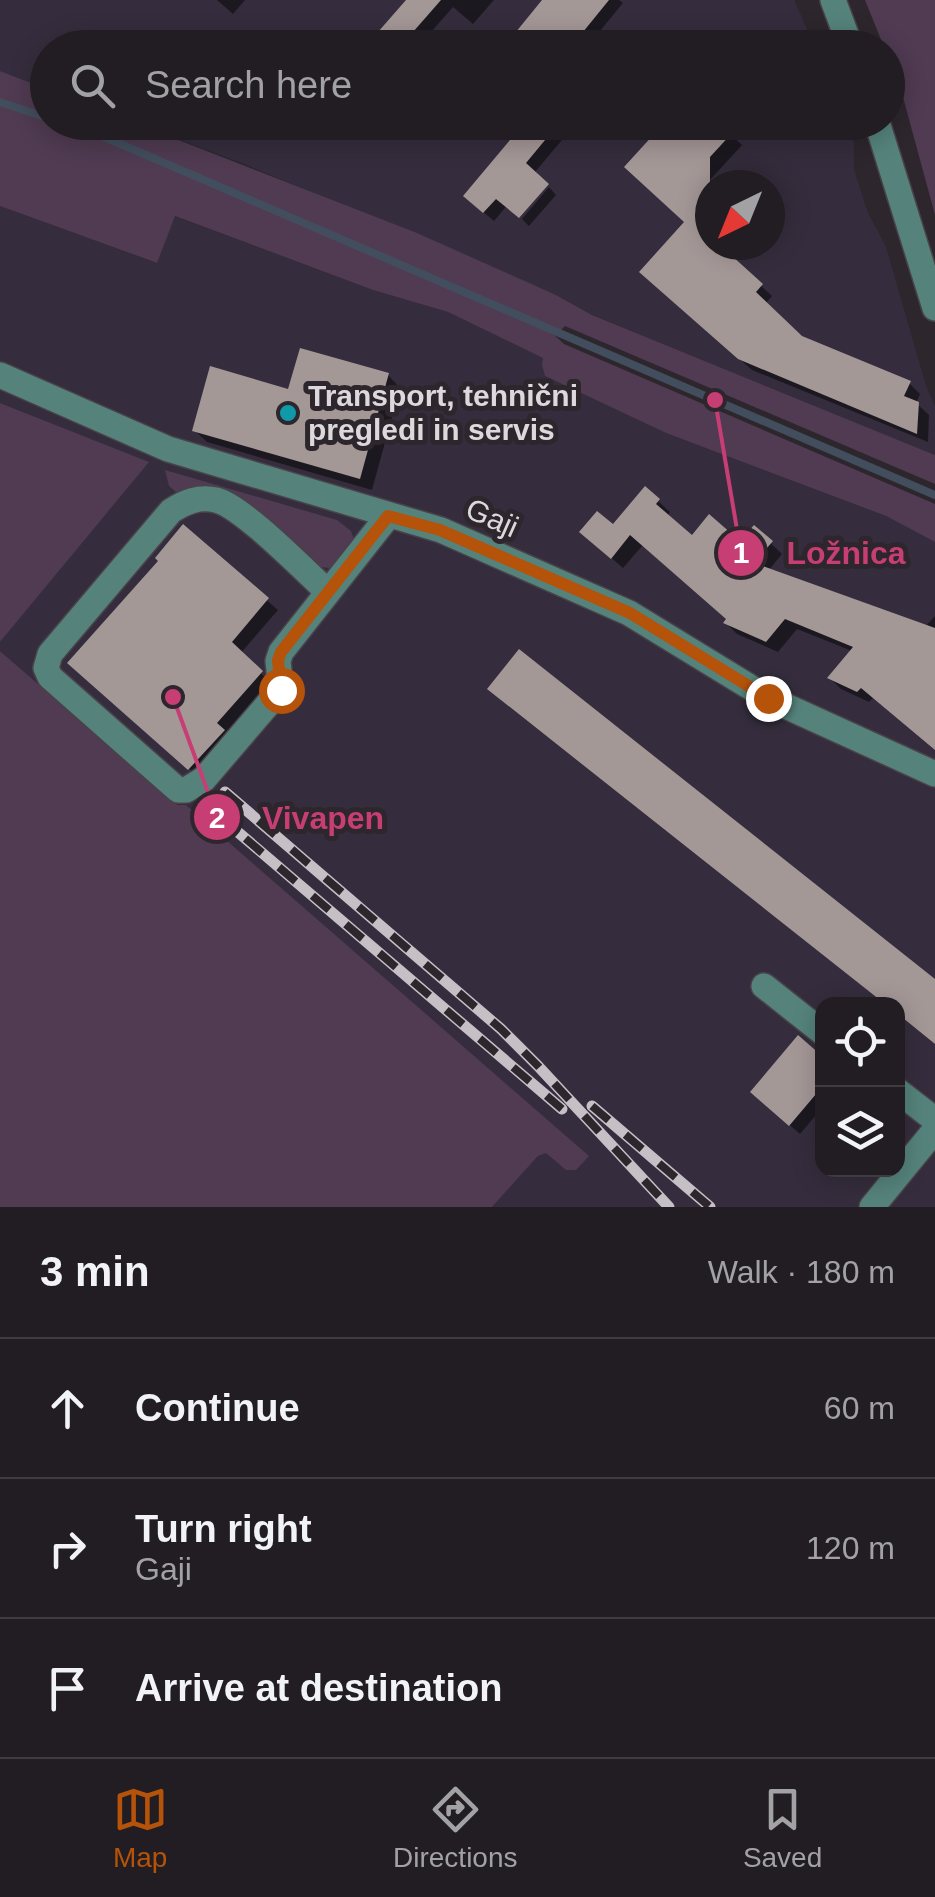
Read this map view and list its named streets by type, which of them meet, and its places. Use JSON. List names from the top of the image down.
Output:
{
  "streets": {
    "street": ["Gaji"]
  },
  "places": ["Ložnica", "Transport, tehnični pregledi in servis", "Vivapen"],
  "north": "bottom left",
  "page": {
    "search": "Search here",
    "heading": ["3 min", "Walk · 180 m"],
    "list": [
      ["Continue", "60 m"],
      ["Turn right", "Gaji", "120 m"],
      "Arrive at destination"
    ],
    "nav": ["Map", "Directions", "Saved"]
  }
}
